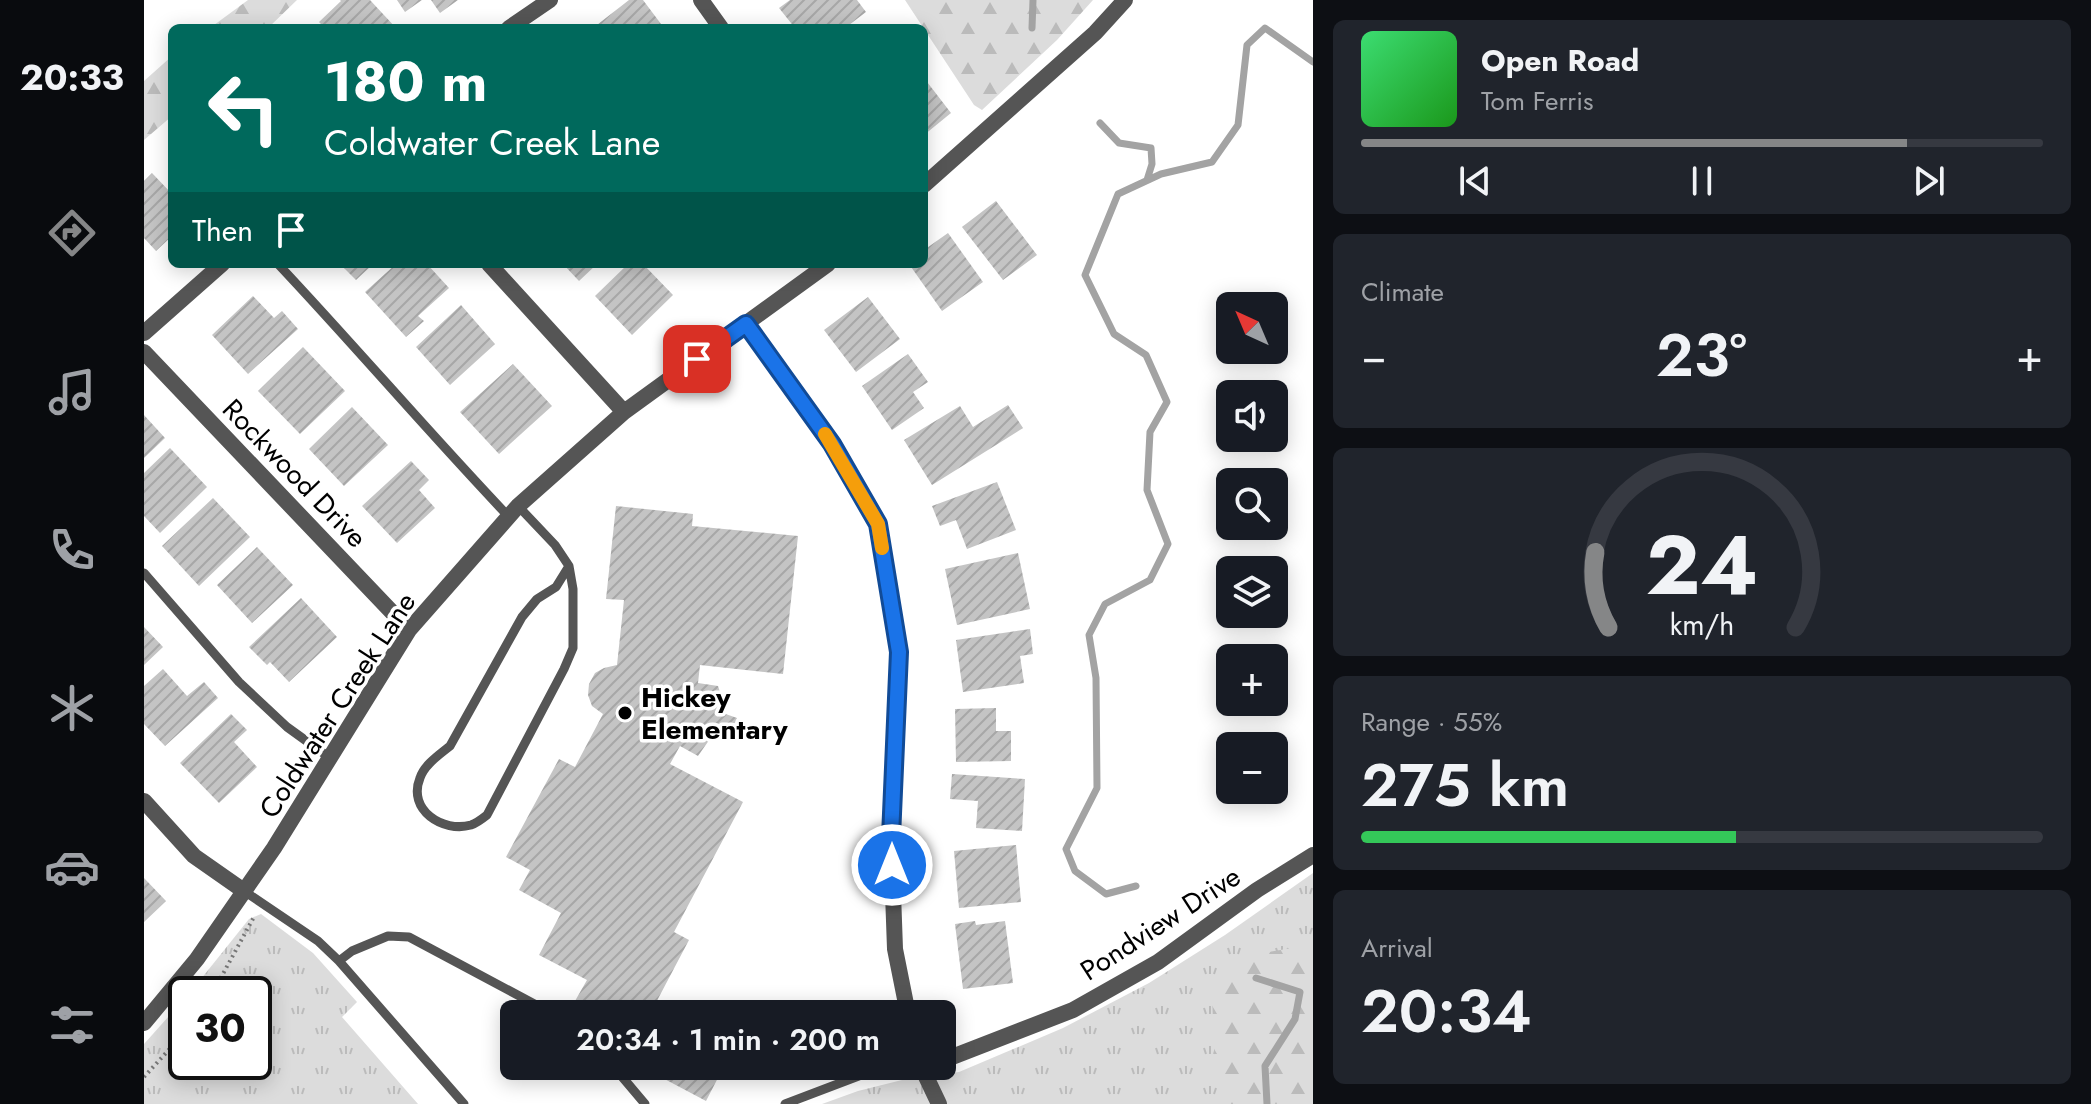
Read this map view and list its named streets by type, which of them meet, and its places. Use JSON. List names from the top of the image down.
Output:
{
  "streets": {
    "street": ["Rockwood Drive", "Coldwater Creek Lane", "Pondview Drive"]
  },
  "crossings": [
    ["Rockwood Drive", "Coldwater Creek Lane"]
  ],
  "places": ["Hickey Elementary"],
  "north": "top left",
  "page": {
    "tabs": "20:33",
    "turn": ["180 m", "Coldwater Creek Lane"],
    "song": ["Open Road", "Tom Ferris"],
    "then": "Then",
    "tile": [
      "Climate",
      ["Range · 55%", "275 km"],
      ["Arrival", "20:34"]
    ],
    "map_buttons": ["+", "−"],
    "heat": ["−", "23°", "+"],
    "limit": "30",
    "trip": "20:34 · 1 min · 200 m",
    "gauge": ["24", "km/h"]
  }
}
